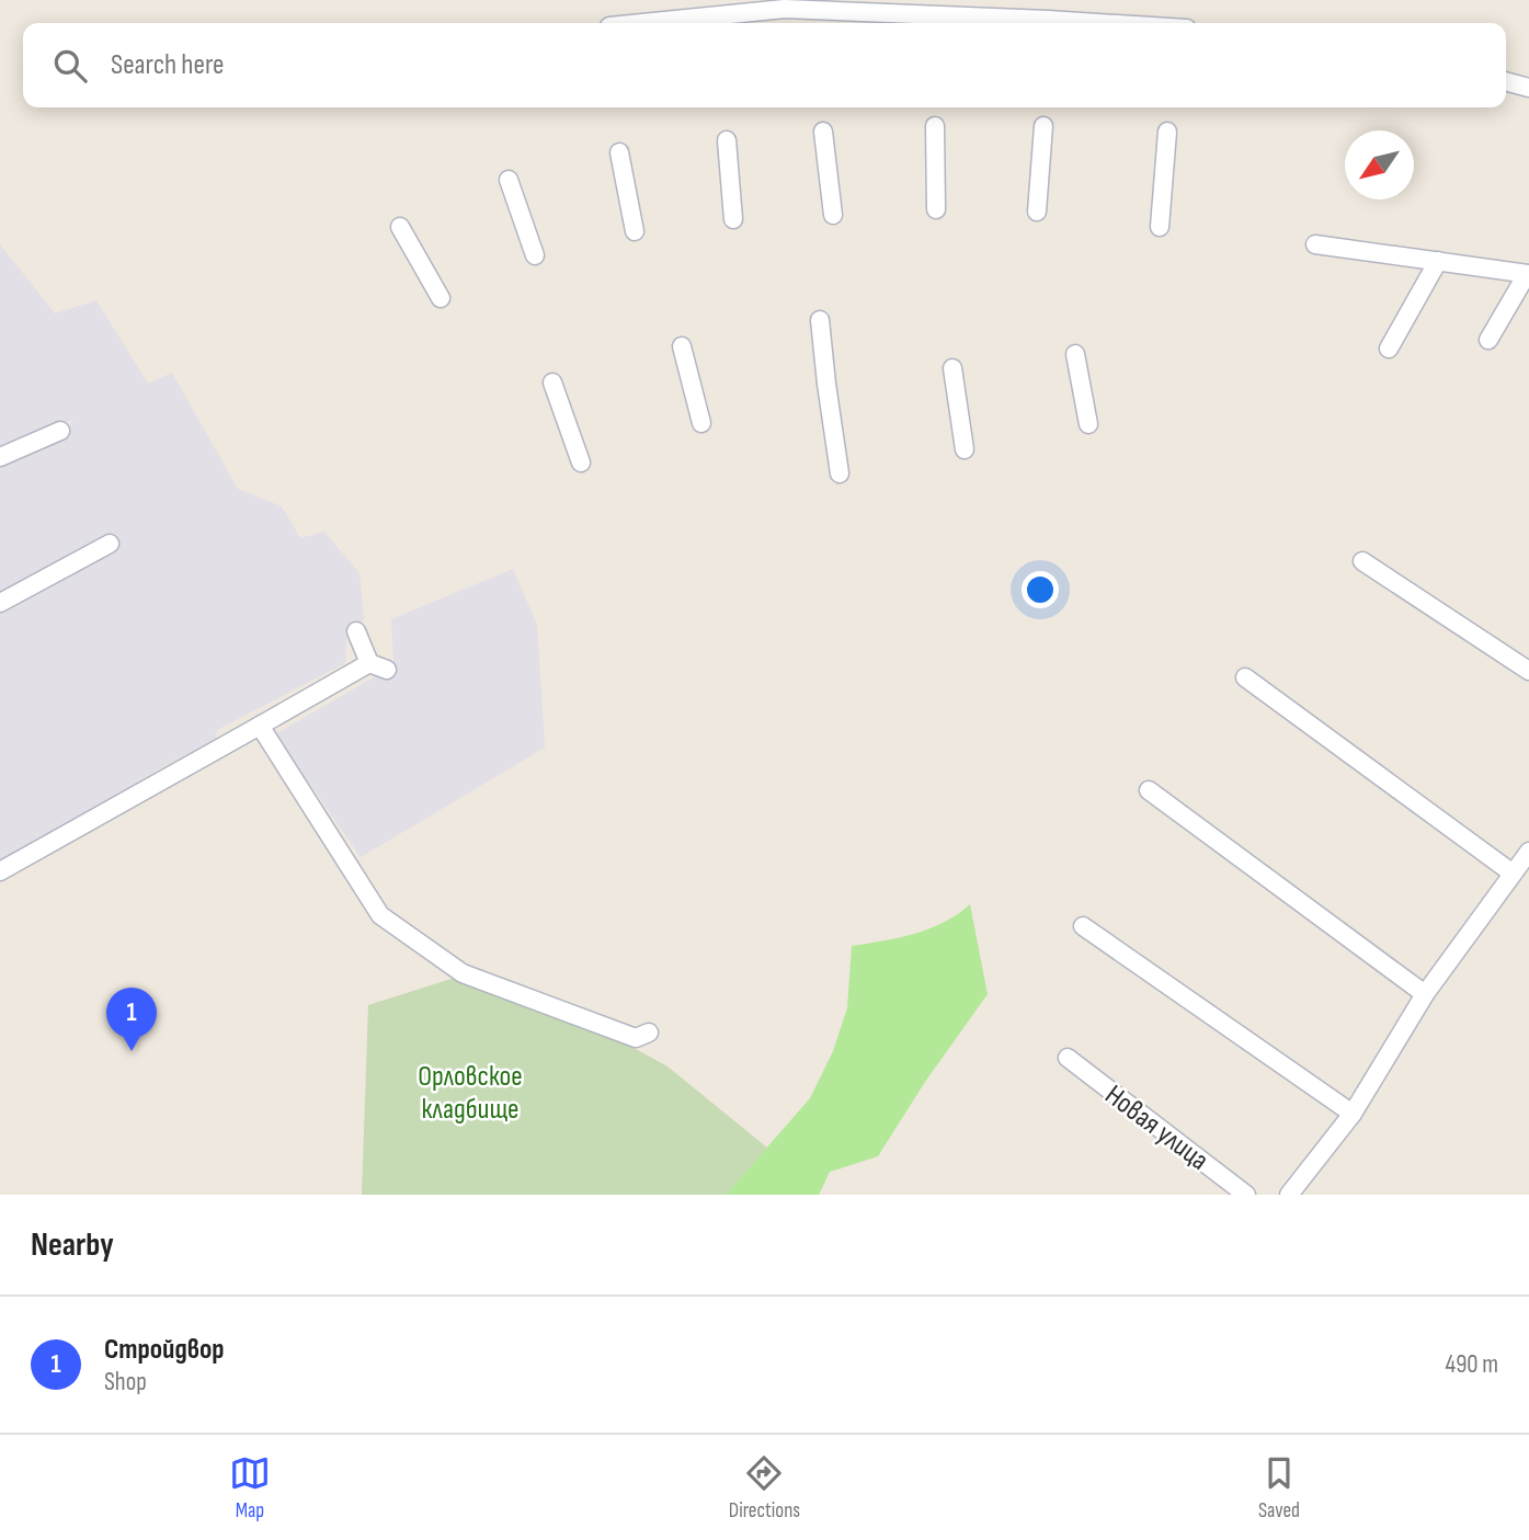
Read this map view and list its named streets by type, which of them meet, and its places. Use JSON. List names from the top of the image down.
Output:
{
  "streets": {
    "street": ["Новая улица"]
  },
  "parks": ["Орловское кладбище"],
  "north": "bottom left",
  "page": {
    "search": "Search here",
    "pins": "1",
    "heading": "Nearby",
    "list": [
      {
        "mark": "1",
        "name": "Стройдвор",
        "note": "Shop",
        "value": "490 m"
      }
    ],
    "nav": ["Map", "Directions", "Saved"]
  }
}
